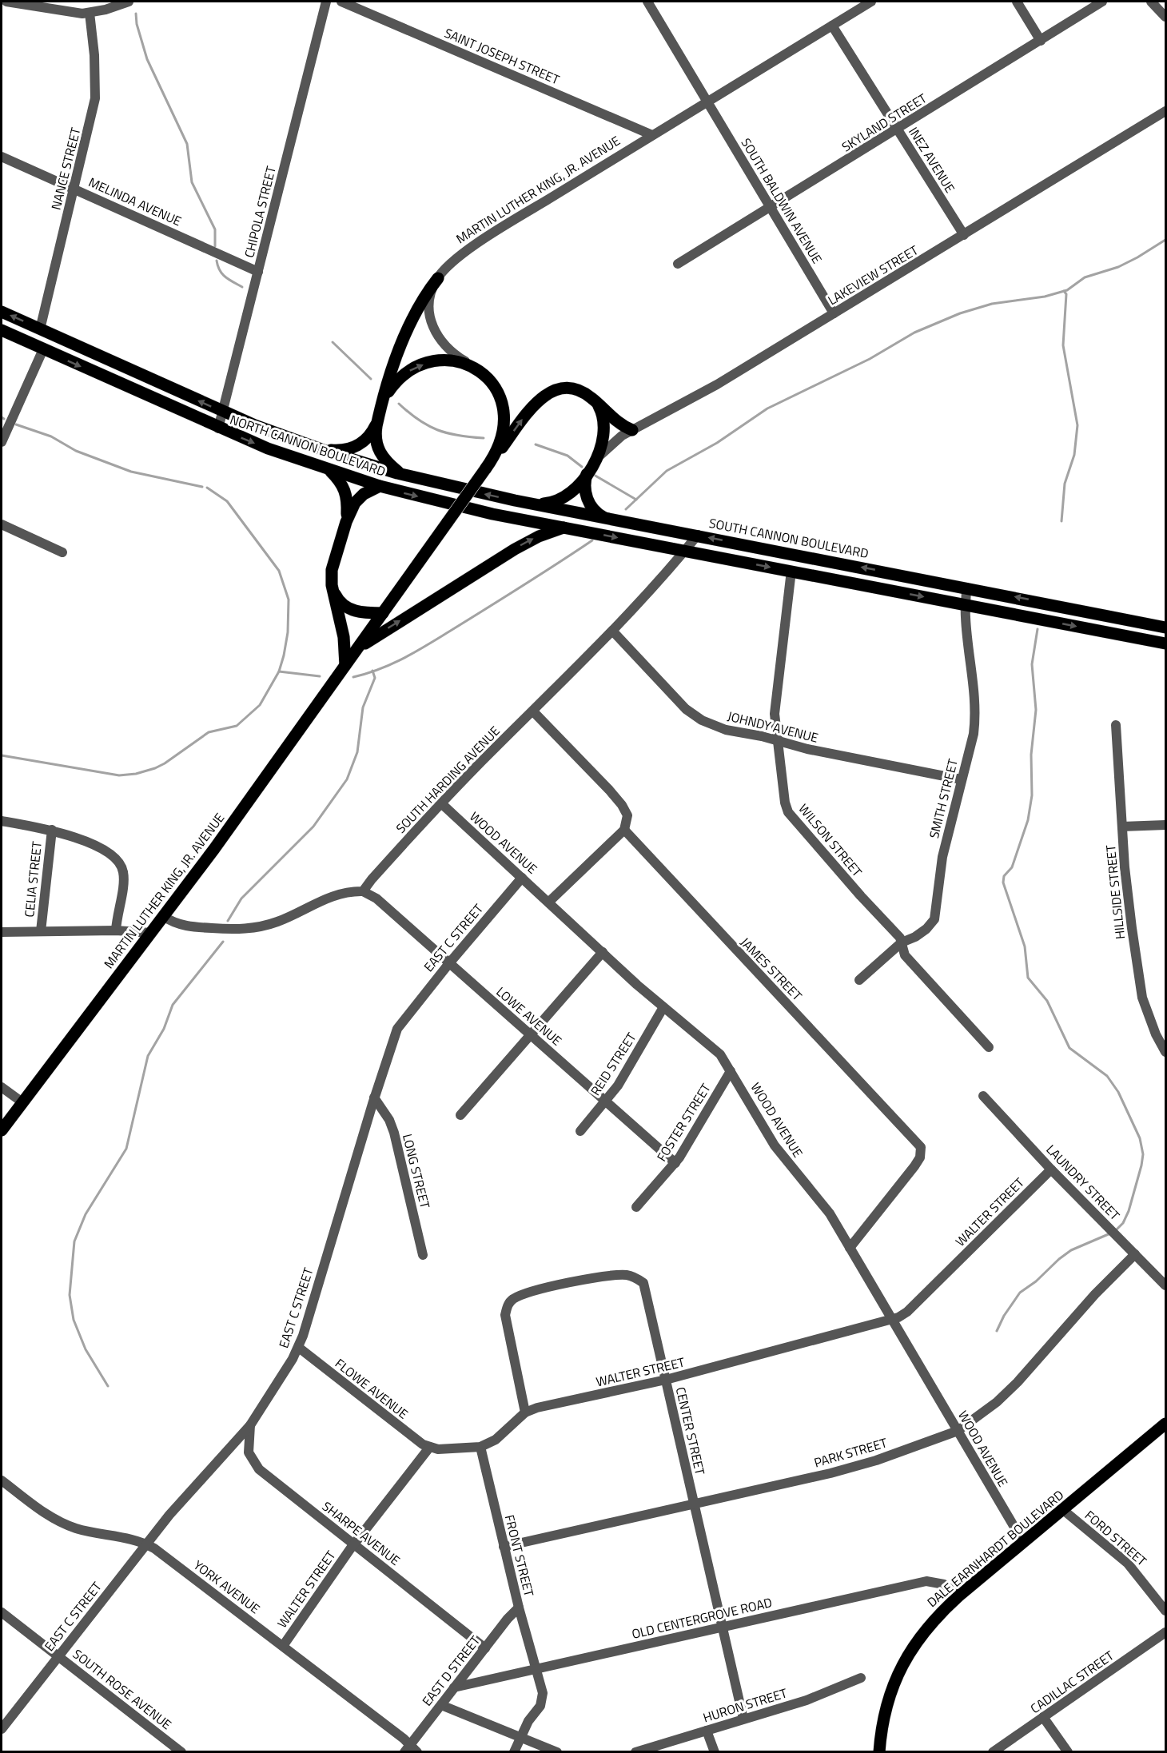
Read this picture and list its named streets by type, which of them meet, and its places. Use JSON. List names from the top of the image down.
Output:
{
  "streets": {
    "main road": [
      "MARTIN LUTHER KING, JR. AVENUE",
      "NORTH CANNON BOULEVARD",
      "SOUTH CANNON BOULEVARD",
      "DALE EARNHARDT BOULEVARD"
    ],
    "street": [
      "SAINT JOSEPH STREET",
      "SKYLAND STREET",
      "INEZ AVENUE",
      "NANCE STREET",
      "SOUTH BALDWIN AVENUE",
      "MELINDA AVENUE",
      "CHIPOLA STREET",
      "LAKEVIEW STREET",
      "JOHNDY AVENUE",
      "SOUTH HARDING AVENUE",
      "SMITH STREET",
      "WILSON STREET",
      "WOOD AVENUE",
      "CELIA STREET",
      "HILLSIDE STREET",
      "EAST C STREET",
      "JAMES STREET",
      "LOWE AVENUE",
      "REID STREET",
      "FOSTER STREET",
      "LONG STREET",
      "LAUNDRY STREET",
      "WALTER STREET",
      "FLOWE AVENUE",
      "CENTER STREET",
      "PARK STREET",
      "SHARPE AVENUE",
      "FORD STREET",
      "FRONT STREET",
      "YORK AVENUE",
      "OLD CENTERGROVE ROAD",
      "EAST D STREET",
      "CADILLAC STREET",
      "SOUTH ROSE AVENUE",
      "HURON STREET"
    ]
  },
  "crossings": [
    ["SAINT JOSEPH STREET", "MARTIN LUTHER KING, JR. AVENUE"],
    ["SKYLAND STREET", "INEZ AVENUE"],
    ["SKYLAND STREET", "SOUTH BALDWIN AVENUE"],
    ["INEZ AVENUE", "MARTIN LUTHER KING, JR. AVENUE"],
    ["INEZ AVENUE", "LAKEVIEW STREET"],
    ["NANCE STREET", "MELINDA AVENUE"],
    ["NANCE STREET", "NORTH CANNON BOULEVARD"],
    ["MARTIN LUTHER KING, JR. AVENUE", "SOUTH BALDWIN AVENUE"],
    ["SOUTH BALDWIN AVENUE", "LAKEVIEW STREET"],
    ["MELINDA AVENUE", "CHIPOLA STREET"],
    ["CHIPOLA STREET", "NORTH CANNON BOULEVARD"],
    ["NORTH CANNON BOULEVARD", "SOUTH CANNON BOULEVARD"],
    ["SOUTH CANNON BOULEVARD", "SOUTH HARDING AVENUE"],
    ["SOUTH CANNON BOULEVARD", "SMITH STREET"],
    ["JOHNDY AVENUE", "SOUTH HARDING AVENUE"],
    ["JOHNDY AVENUE", "SMITH STREET"],
    ["JOHNDY AVENUE", "WILSON STREET"],
    ["SOUTH HARDING AVENUE", "WOOD AVENUE"],
    ["SOUTH HARDING AVENUE", "LOWE AVENUE"],
    ["SMITH STREET", "WILSON STREET"],
    ["WOOD AVENUE", "EAST C STREET"],
    ["WOOD AVENUE", "JAMES STREET"],
    ["WOOD AVENUE", "REID STREET"],
    ["WOOD AVENUE", "FOSTER STREET"],
    ["WOOD AVENUE", "WALTER STREET"],
    ["WOOD AVENUE", "PARK STREET"],
    ["WOOD AVENUE", "DALE EARNHARDT BOULEVARD"],
    ["EAST C STREET", "LOWE AVENUE"],
    ["EAST C STREET", "LONG STREET"],
    ["EAST C STREET", "FLOWE AVENUE"],
    ["EAST C STREET", "SHARPE AVENUE"],
    ["EAST C STREET", "YORK AVENUE"],
    ["EAST C STREET", "SOUTH ROSE AVENUE"],
    ["LOWE AVENUE", "REID STREET"],
    ["LOWE AVENUE", "FOSTER STREET"],
    ["LAUNDRY STREET", "WALTER STREET"],
    ["LAUNDRY STREET", "PARK STREET"],
    ["WALTER STREET", "FLOWE AVENUE"],
    ["WALTER STREET", "CENTER STREET"],
    ["WALTER STREET", "SHARPE AVENUE"],
    ["WALTER STREET", "FRONT STREET"],
    ["WALTER STREET", "YORK AVENUE"],
    ["CENTER STREET", "PARK STREET"],
    ["CENTER STREET", "OLD CENTERGROVE ROAD"],
    ["CENTER STREET", "HURON STREET"],
    ["PARK STREET", "FRONT STREET"],
    ["SHARPE AVENUE", "EAST D STREET"],
    ["FORD STREET", "DALE EARNHARDT BOULEVARD"],
    ["DALE EARNHARDT BOULEVARD", "OLD CENTERGROVE ROAD"],
    ["FRONT STREET", "OLD CENTERGROVE ROAD"],
    ["FRONT STREET", "EAST D STREET"],
    ["YORK AVENUE", "EAST D STREET"],
    ["OLD CENTERGROVE ROAD", "EAST D STREET"]
  ]
}
